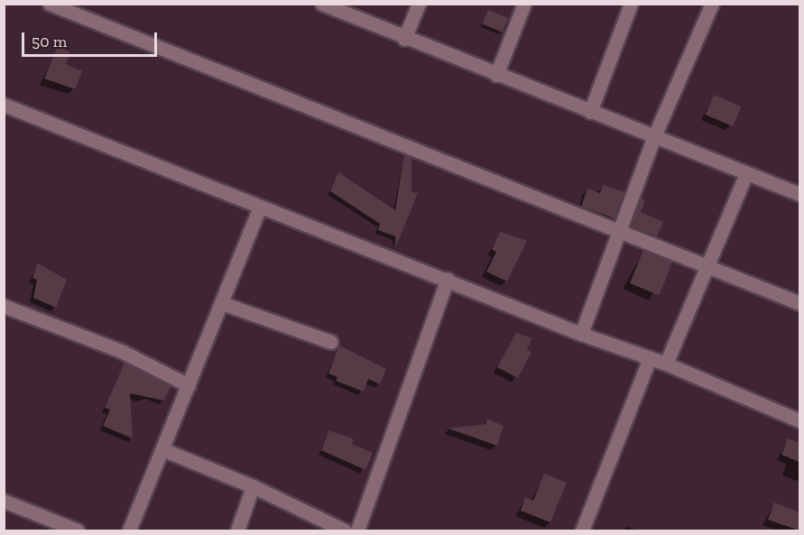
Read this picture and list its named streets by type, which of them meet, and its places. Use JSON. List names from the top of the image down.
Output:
{
  "scale_bar": "50 m"
}
